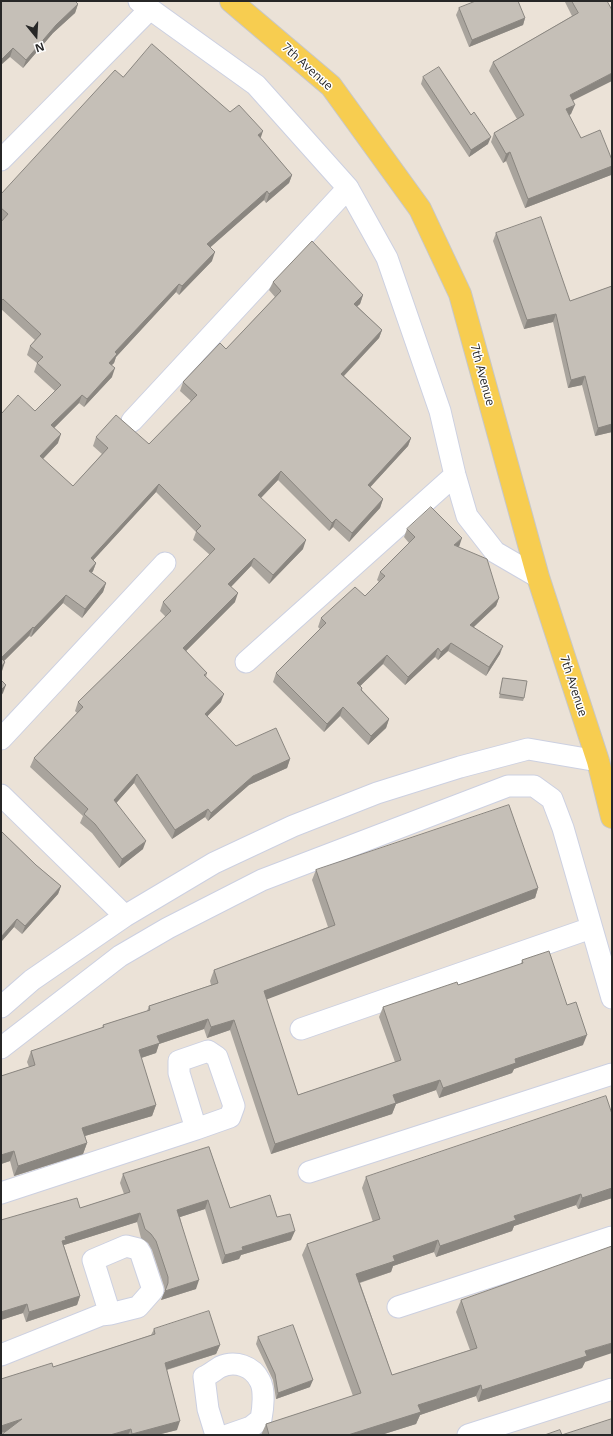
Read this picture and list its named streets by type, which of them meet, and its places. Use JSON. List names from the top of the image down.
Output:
{
  "streets": {
    "main road": ["7th Avenue"]
  },
  "north": "bottom"
}
